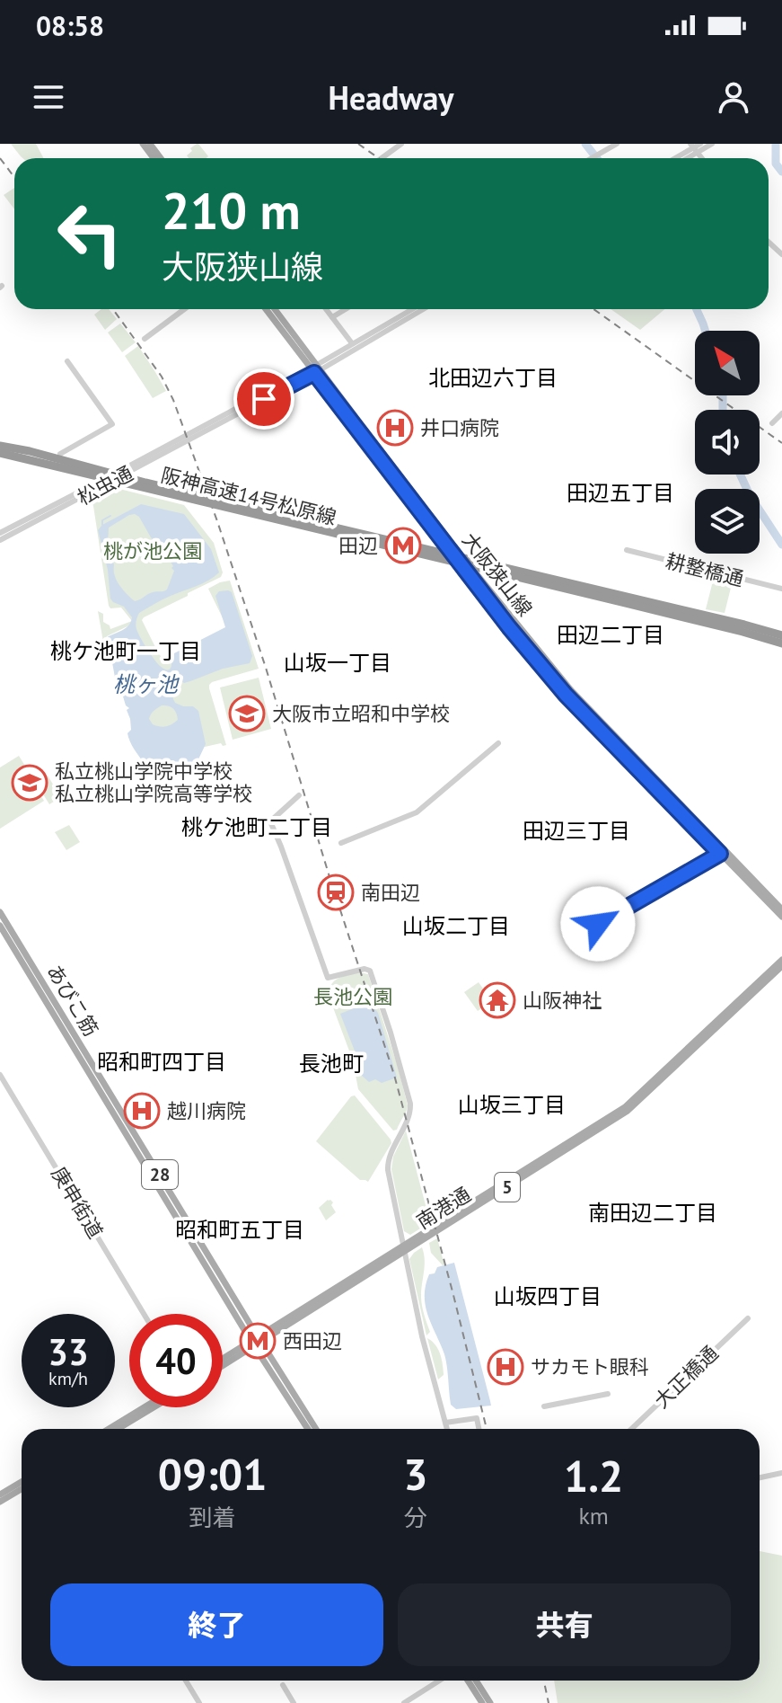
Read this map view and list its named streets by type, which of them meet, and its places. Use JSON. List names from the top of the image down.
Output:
{
  "streets": {
    "highway": ["阪神高速14号松原線"],
    "main road": [
      "大阪狭山線",
      "あびこ筋",
      "28",
      "5",
      "南港通"
    ],
    "street": [
      "松虫通",
      "耕整橋通",
      "庚申街道",
      "大正橋通"
    ]
  },
  "crossings": [
    ["松虫通", "大阪狭山線"],
    ["あびこ筋", "南港通"]
  ],
  "districts": [
    "北田辺六丁目",
    "田辺五丁目",
    "田辺二丁目",
    "桃ケ池町一丁目",
    "山坂一丁目",
    "桃ケ池町二丁目",
    "田辺三丁目",
    "山坂二丁目",
    "昭和町四丁目",
    "長池町",
    "山坂三丁目",
    "南田辺二丁目",
    "昭和町五丁目",
    "山坂四丁目"
  ],
  "water": ["桃ヶ池"],
  "parks": ["桃が池公園", "長池公園"],
  "places": {
    "hospital": ["井口病院", "越川病院", "サカモト眼科"],
    "metro station": ["田辺", "西田辺"],
    "school or university": ["大阪市立昭和中学校", "私立桃山学院中学校 私立桃山学院高等学校"],
    "station": ["南田辺"],
    "temple": ["山阪神社"]
  },
  "north": "top left",
  "page": {
    "status": "08:58",
    "header": "Headway",
    "turn": ["210 m", "大阪狭山線"],
    "speed": "33 km/h",
    "limit": "40",
    "eta": [
      "09:01",
      "到着",
      "3",
      "分",
      "1.2",
      "km"
    ],
    "buttons": ["終了", "共有"]
  }
}
